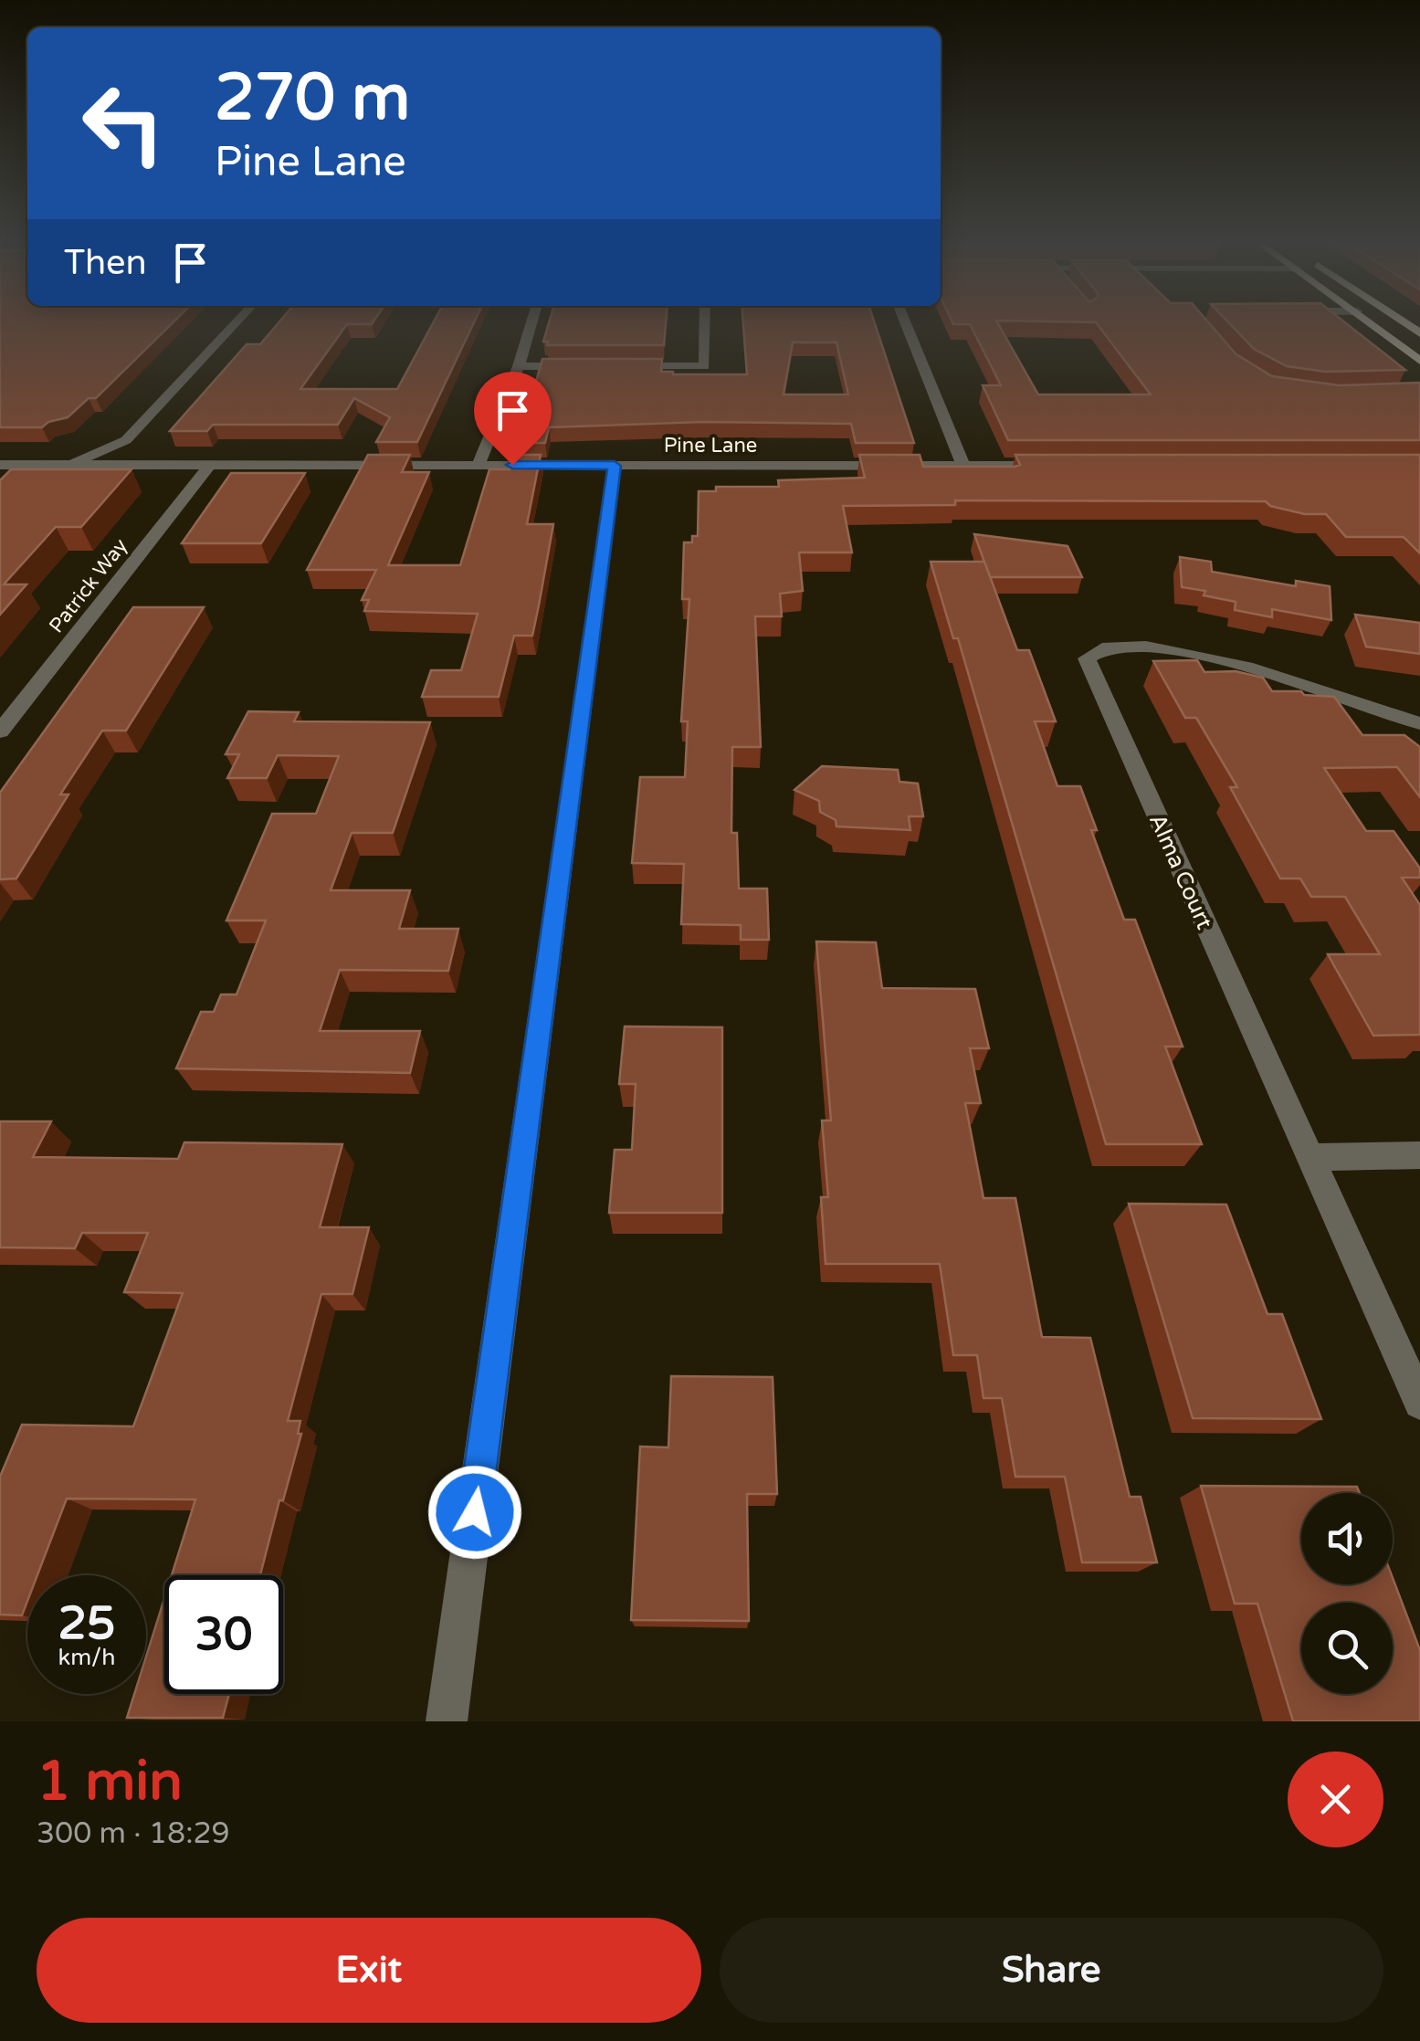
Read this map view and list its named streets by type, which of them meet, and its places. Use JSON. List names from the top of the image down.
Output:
{
  "streets": {
    "street": ["Pine Lane", "Patrick Way", "Alma Court"]
  },
  "crossings": [
    ["Pine Lane", "Patrick Way"]
  ],
  "page": {
    "turn": ["270 m", "Pine Lane"],
    "then": "Then",
    "speed": "25 km/h",
    "limit": "30",
    "heading": ["1 min", "300 m · 18:29"],
    "buttons": ["Exit", "Share"]
  }
}
